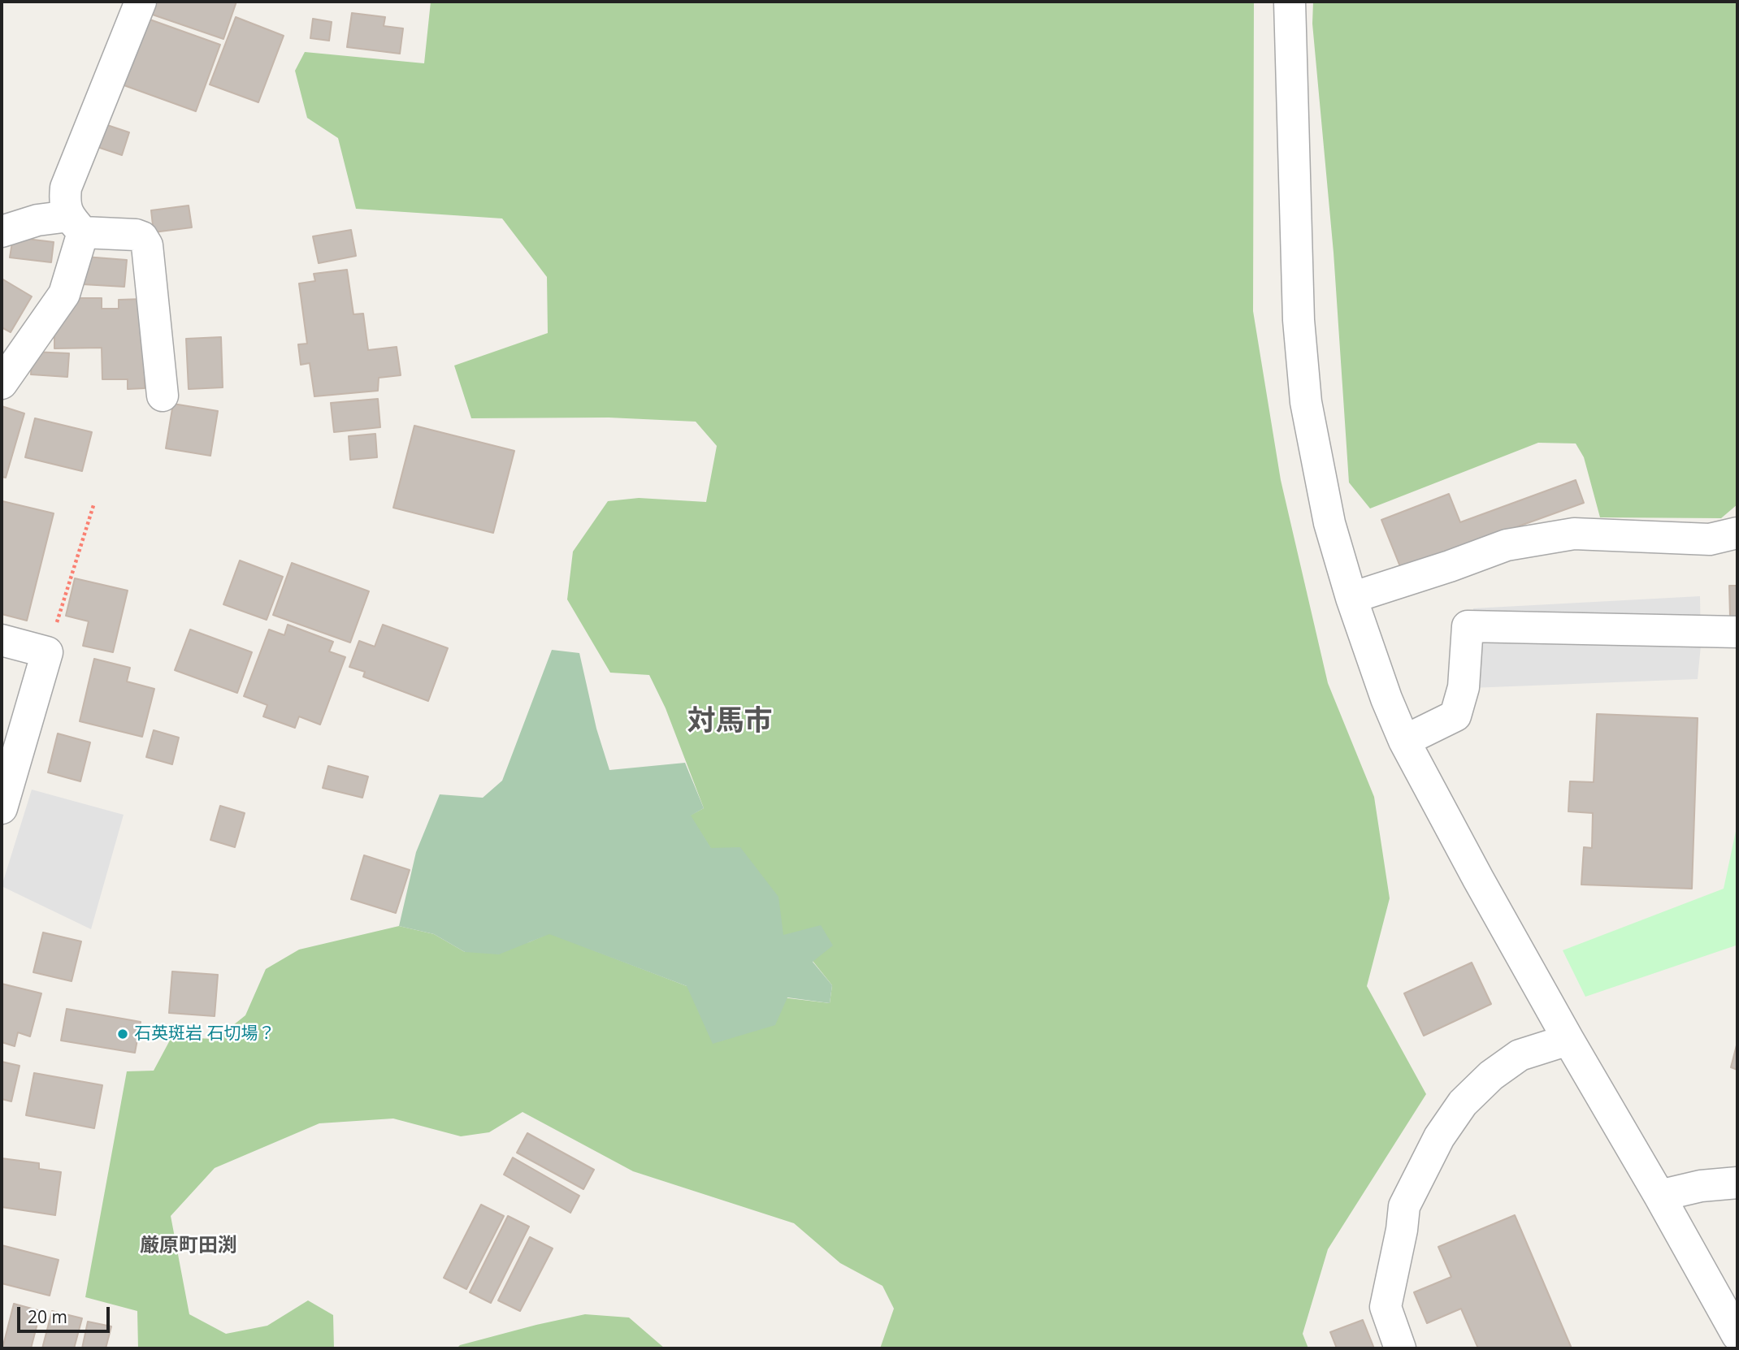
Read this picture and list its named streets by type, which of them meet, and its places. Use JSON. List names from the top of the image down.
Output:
{
  "districts": ["対馬市", "厳原町田渕"],
  "places": ["石英斑岩 石切場？"],
  "scale_bar": "20 m"
}
